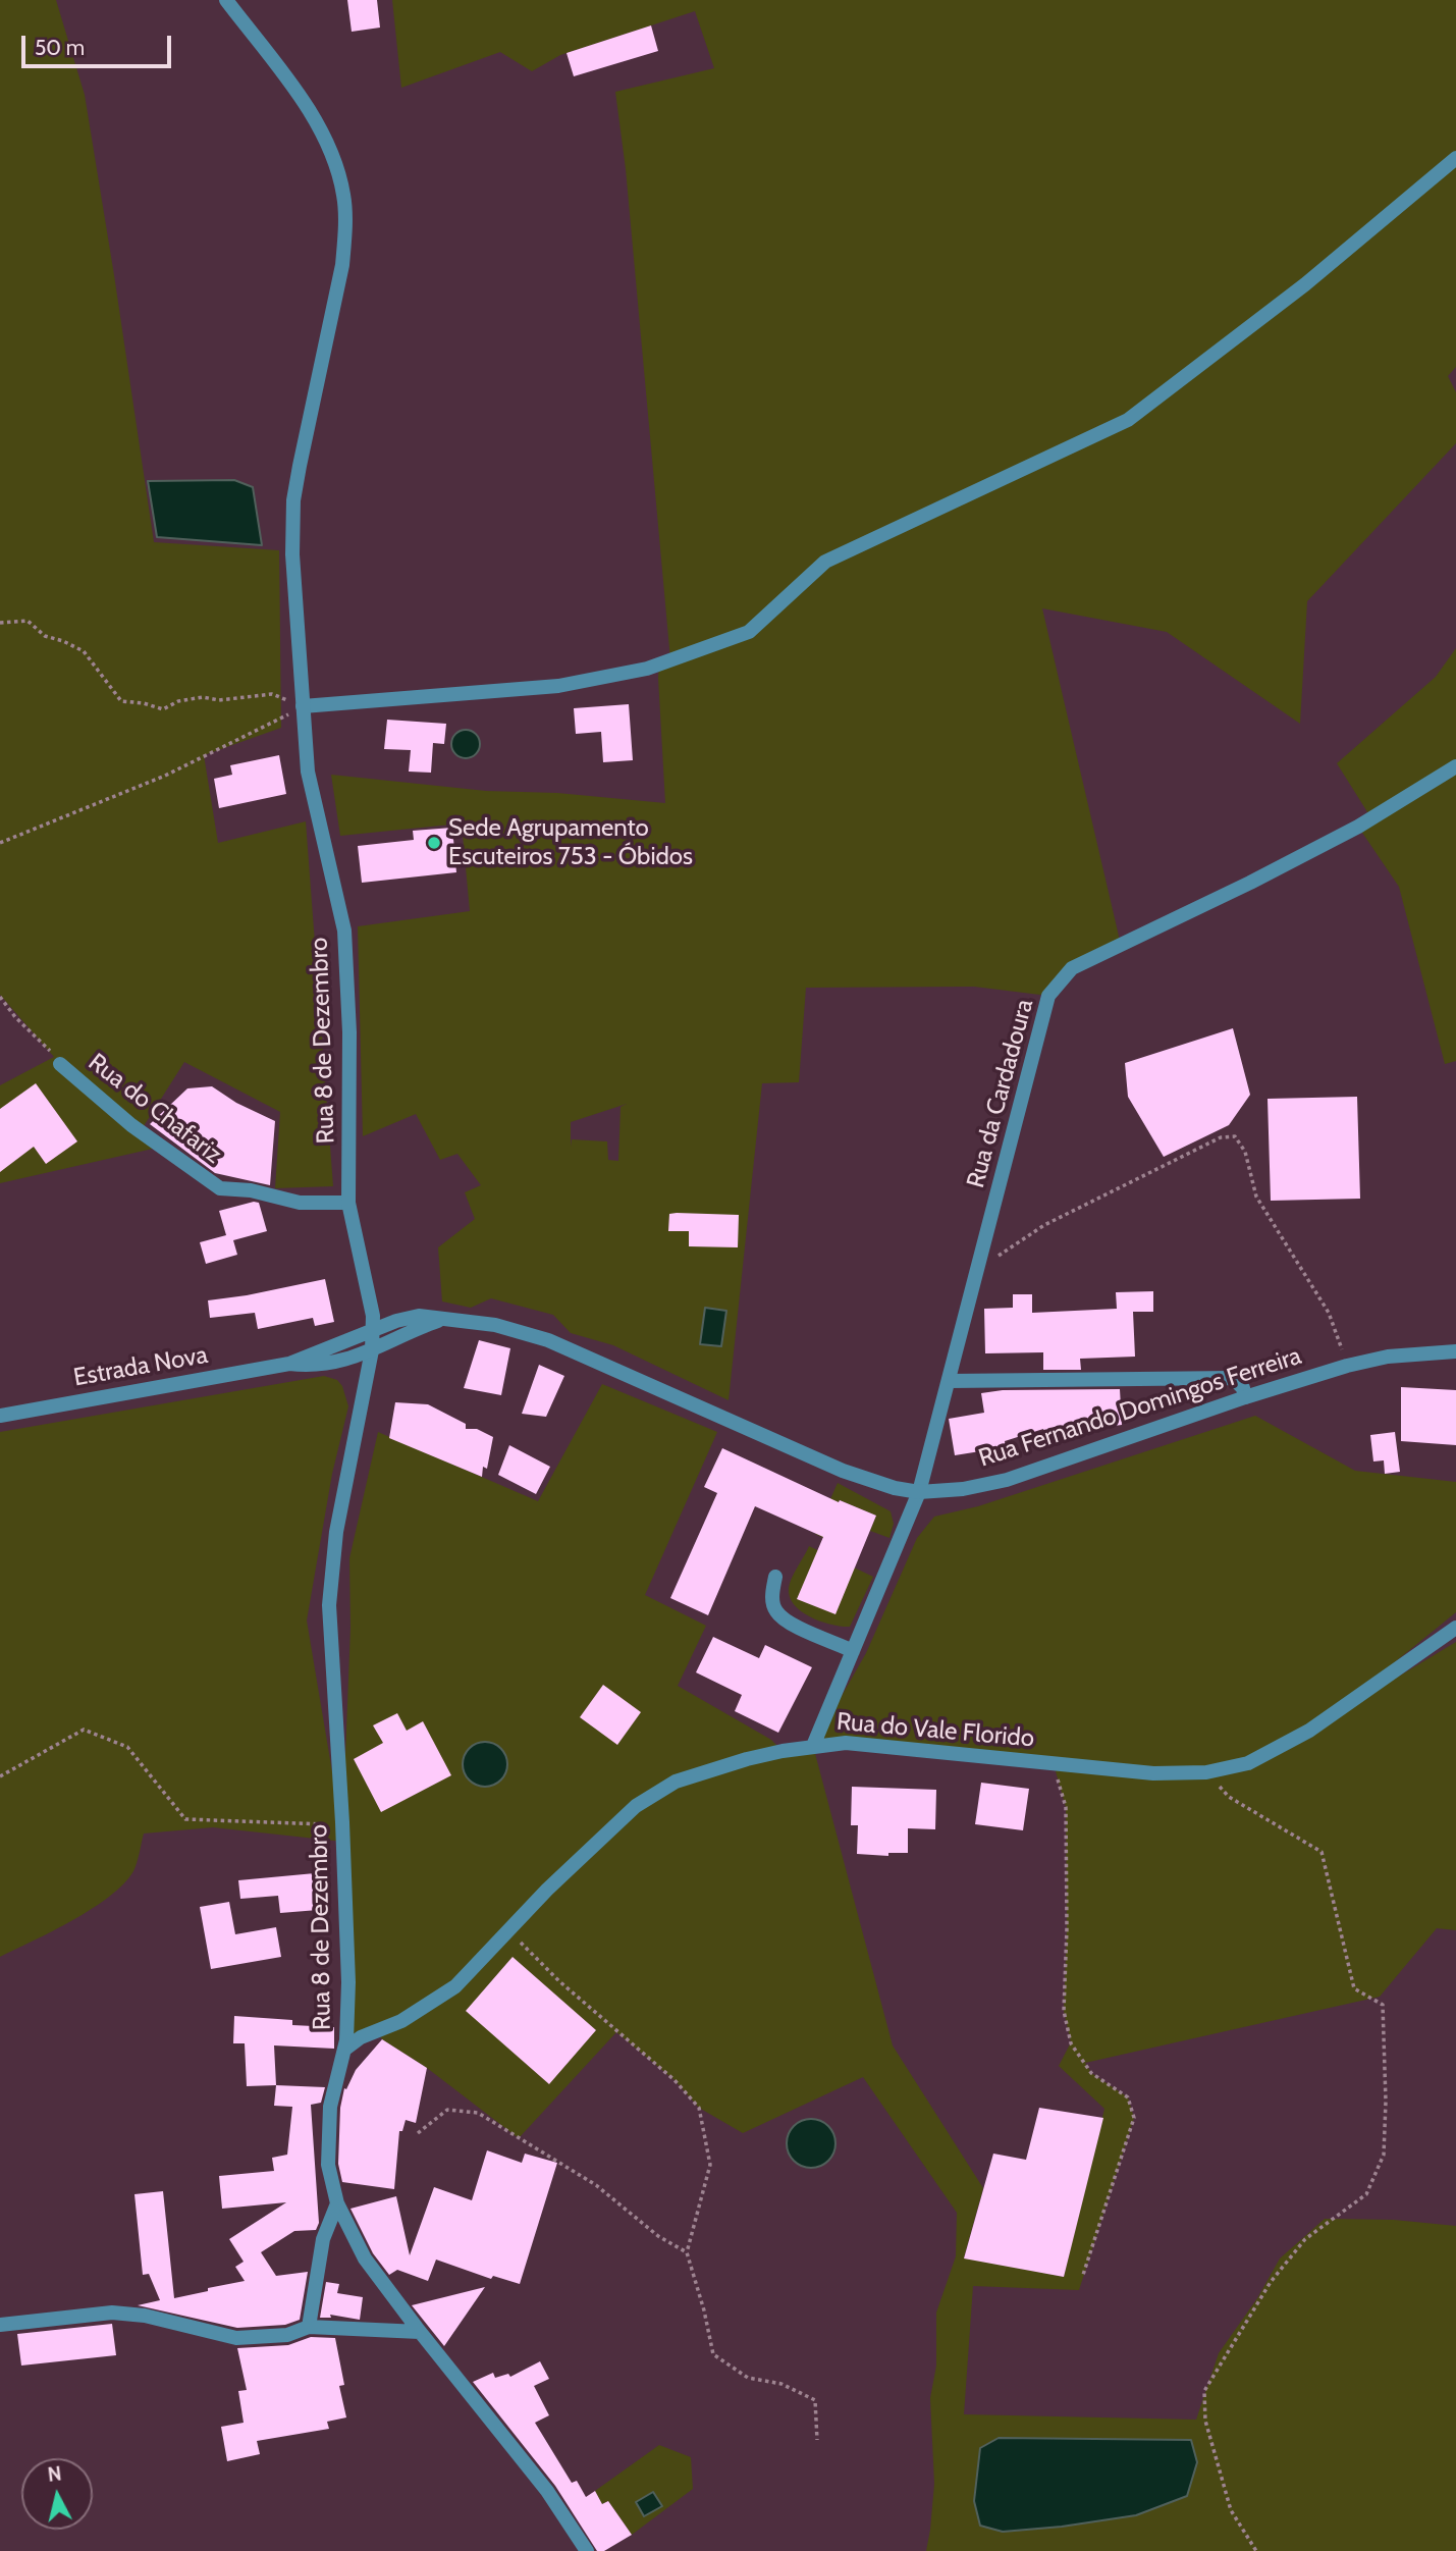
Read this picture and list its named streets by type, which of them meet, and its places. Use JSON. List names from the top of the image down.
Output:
{
  "streets": {
    "street": [
      "Rua 8 de Dezembro",
      "Rua da Cardadoura",
      "Rua do Chafariz",
      "Estrada Nova",
      "Rua Fernando Domingos Ferreira",
      "Rua do Vale Florido"
    ]
  },
  "crossings": [
    ["Rua 8 de Dezembro", "Rua do Chafariz"],
    ["Rua 8 de Dezembro", "Estrada Nova"],
    ["Rua 8 de Dezembro", "Rua Fernando Domingos Ferreira"],
    ["Rua 8 de Dezembro", "Rua do Vale Florido"],
    ["Rua da Cardadoura", "Rua Fernando Domingos Ferreira"],
    ["Rua da Cardadoura", "Rua do Vale Florido"],
    ["Estrada Nova", "Rua Fernando Domingos Ferreira"]
  ],
  "places": ["Sede Agrupamento Escuteiros 753 - Óbidos"],
  "scale_bar": "50 m",
  "north": "top"
}
